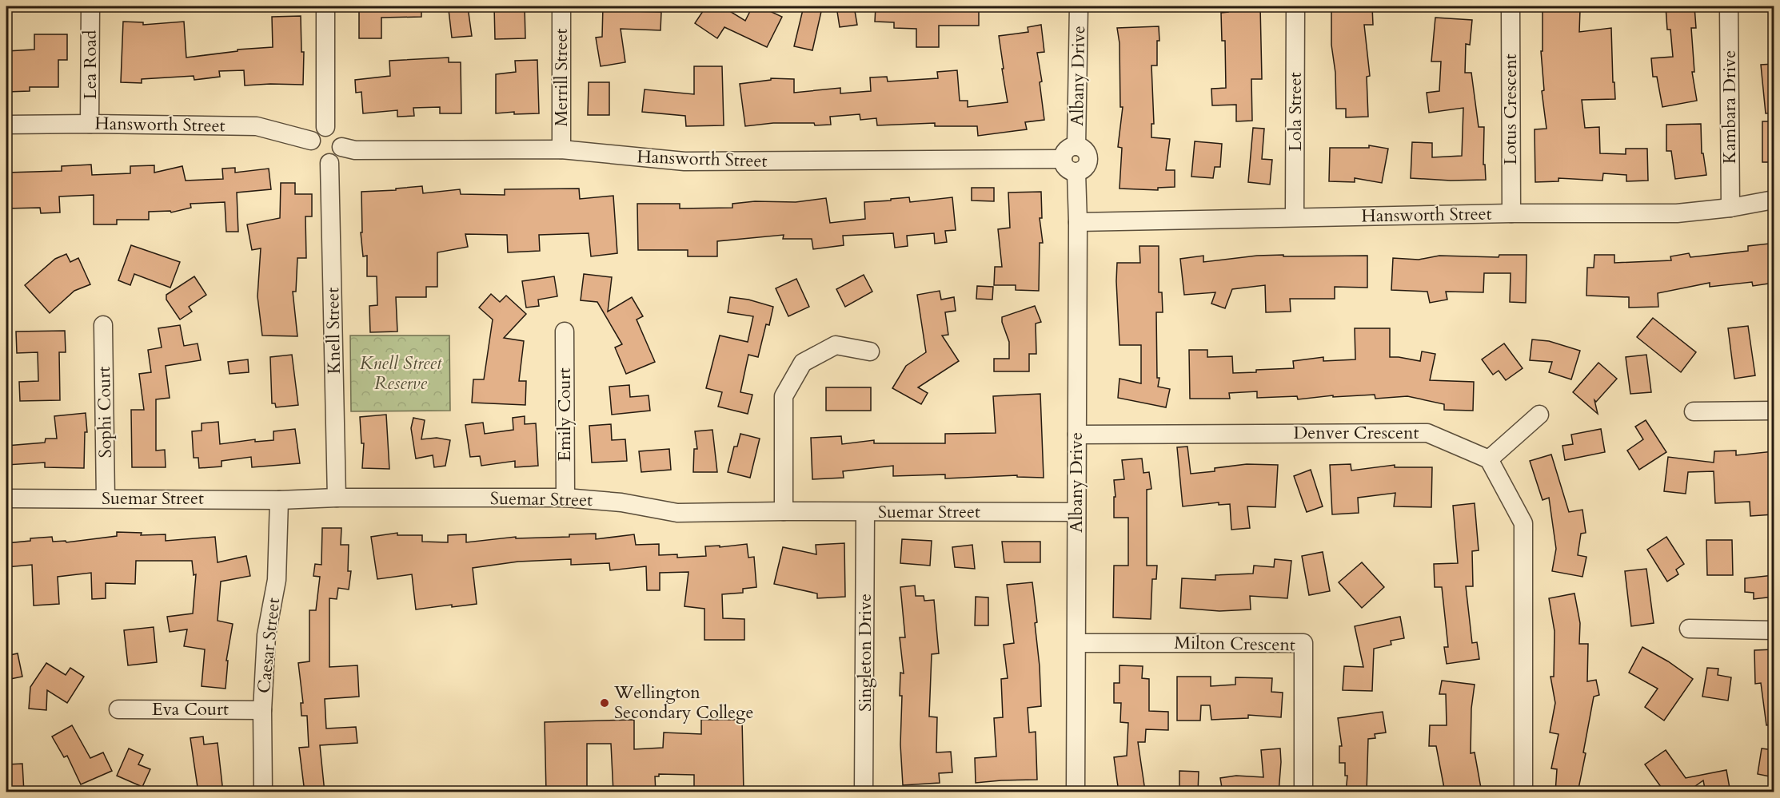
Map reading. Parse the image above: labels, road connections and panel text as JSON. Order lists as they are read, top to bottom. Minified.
{"streets":{"street":["Lea Road","Albany Drive","Merrill Street","Kambara Drive","Lotus Crescent","Lola Street","Hansworth Street","Knell Street","Sophi Court","Emily Court","Denver Crescent","Suemar Street","Milton Crescent","Caesar Street","Singleton Drive","Eva Court"]},"crossings":[["Lea Road","Hansworth Street"],["Albany Drive","Hansworth Street"],["Albany Drive","Denver Crescent"],["Albany Drive","Suemar Street"],["Albany Drive","Milton Crescent"],["Merrill Street","Hansworth Street"],["Kambara Drive","Hansworth Street"],["Lotus Crescent","Hansworth Street"],["Lola Street","Hansworth Street"],["Hansworth Street","Knell Street"],["Knell Street","Suemar Street"],["Sophi Court","Suemar Street"],["Emily Court","Suemar Street"],["Suemar Street","Caesar Street"],["Suemar Street","Singleton Drive"],["Caesar Street","Eva Court"]],"parks":["Knell Street Reserve"],"places":["Wellington Secondary College"]}
